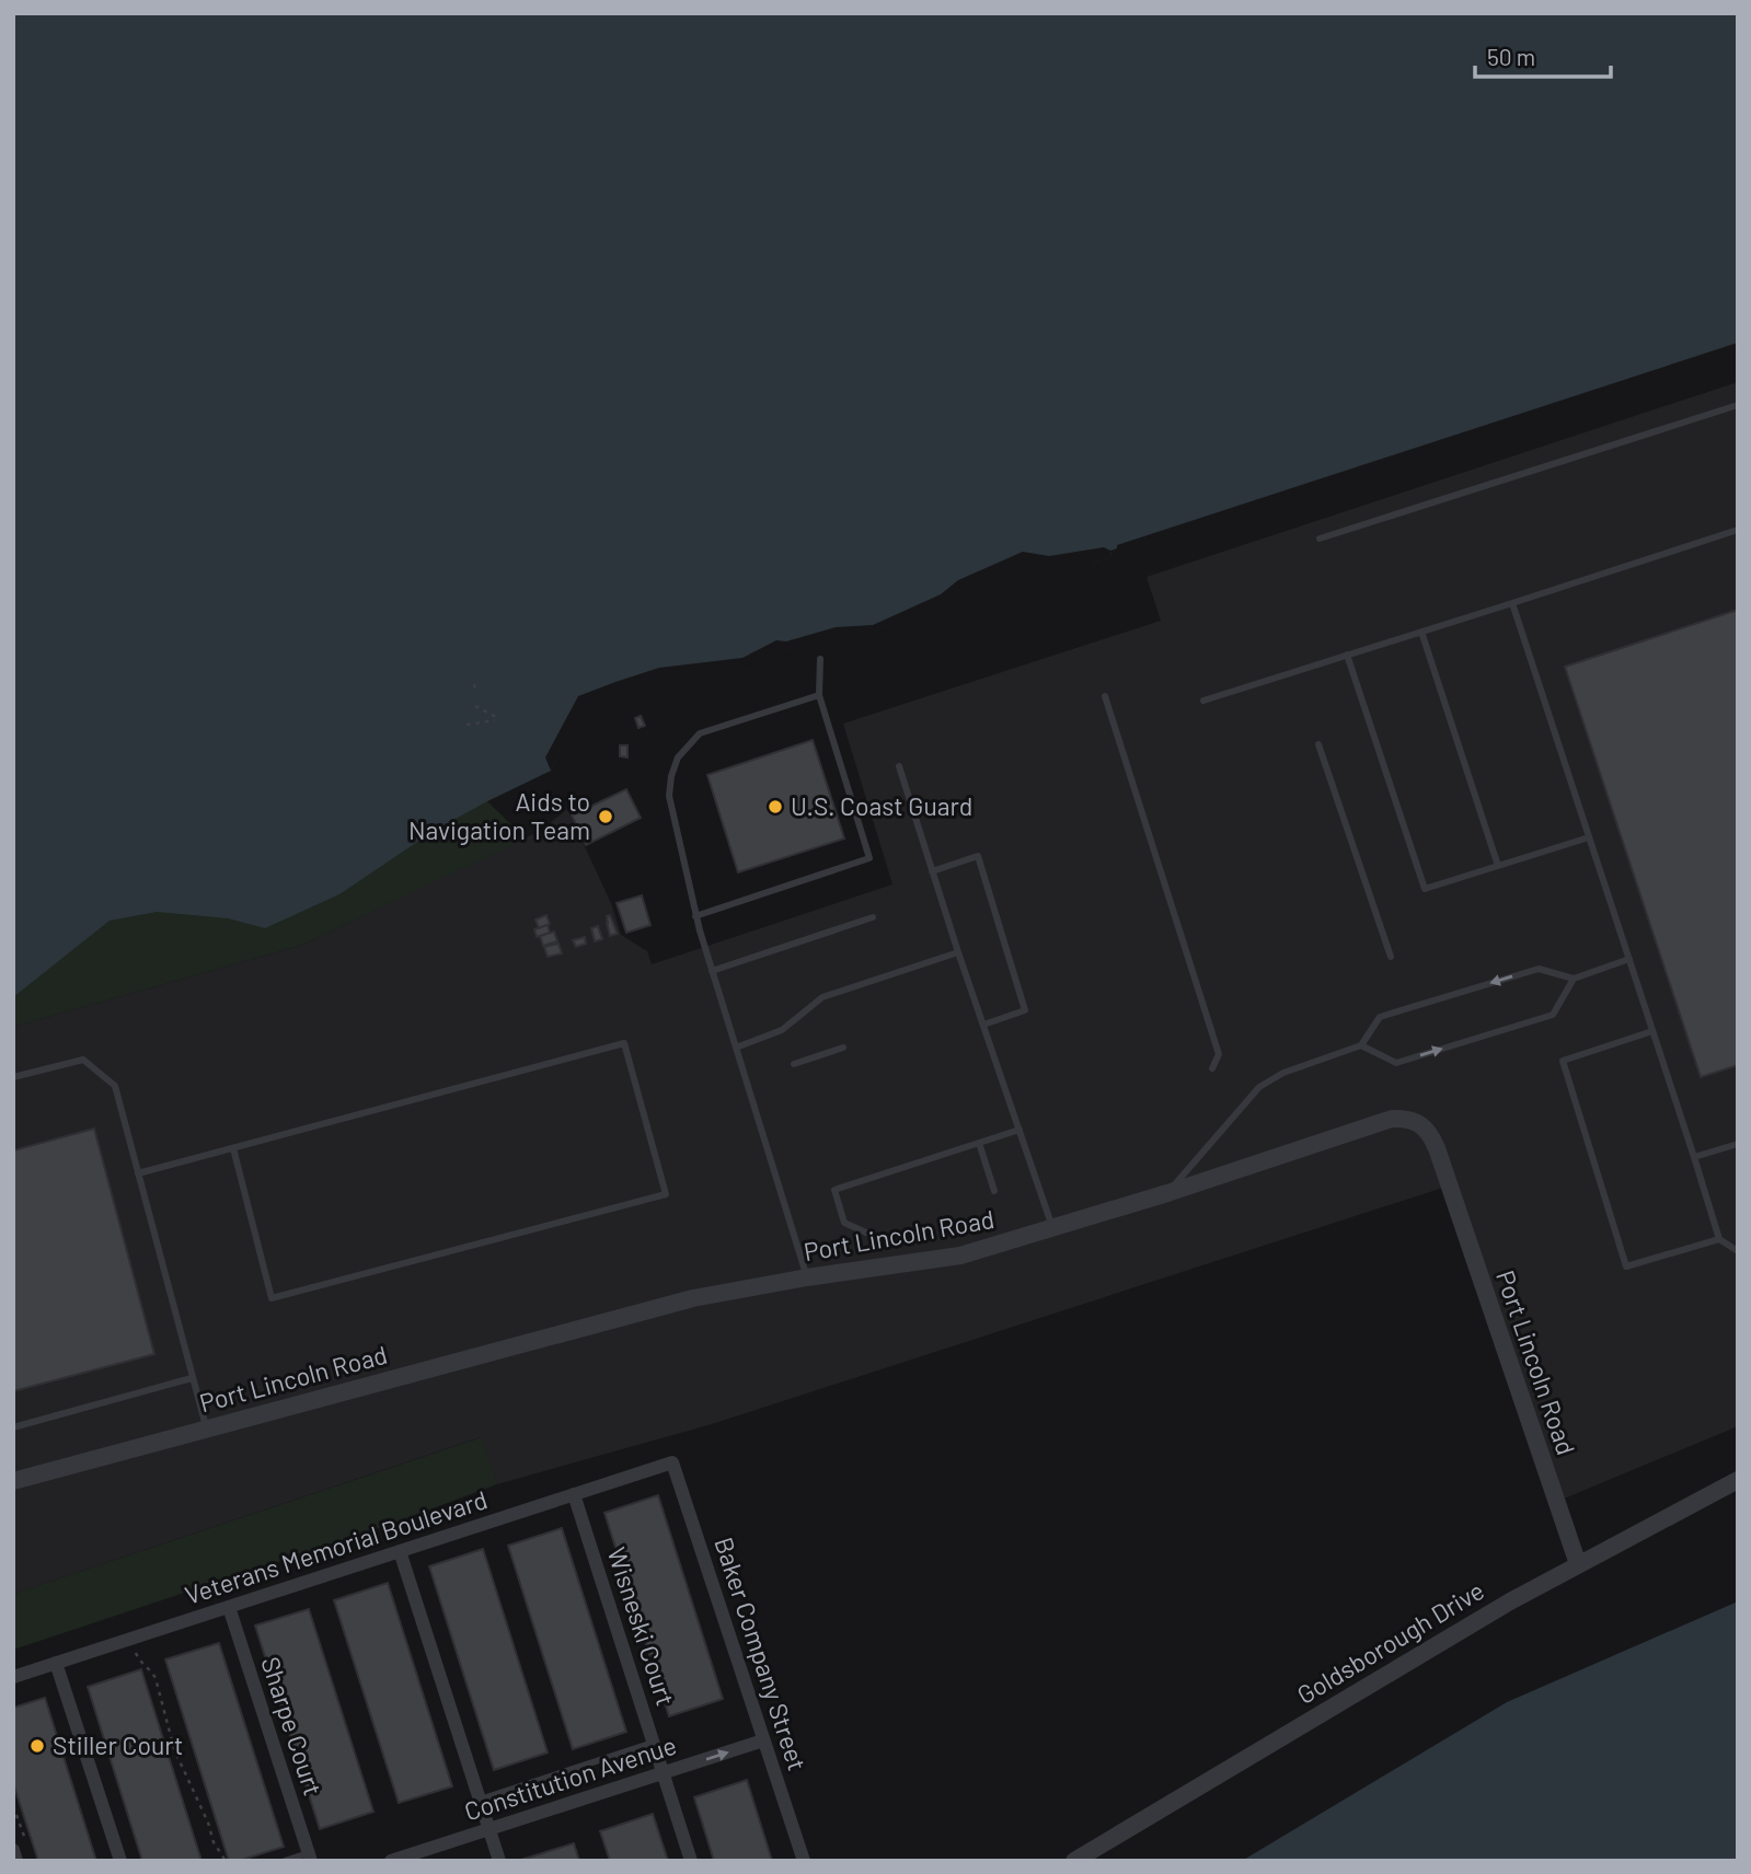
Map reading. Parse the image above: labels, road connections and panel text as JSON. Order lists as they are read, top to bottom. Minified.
{"streets":{"street":["Port Lincoln Road","Veterans Memorial Boulevard","Wisneski Court","Goldsborough Drive","Baker Company Street","Sharpe Court","Constitution Avenue"]},"crossings":[["Port Lincoln Road","Goldsborough Drive"],["Veterans Memorial Boulevard","Wisneski Court"],["Veterans Memorial Boulevard","Baker Company Street"],["Veterans Memorial Boulevard","Sharpe Court"],["Wisneski Court","Constitution Avenue"],["Baker Company Street","Constitution Avenue"]],"places":["U.S. Coast Guard","Aids to Navigation Team","Stiller Court"],"scale_bar":"50 m"}
